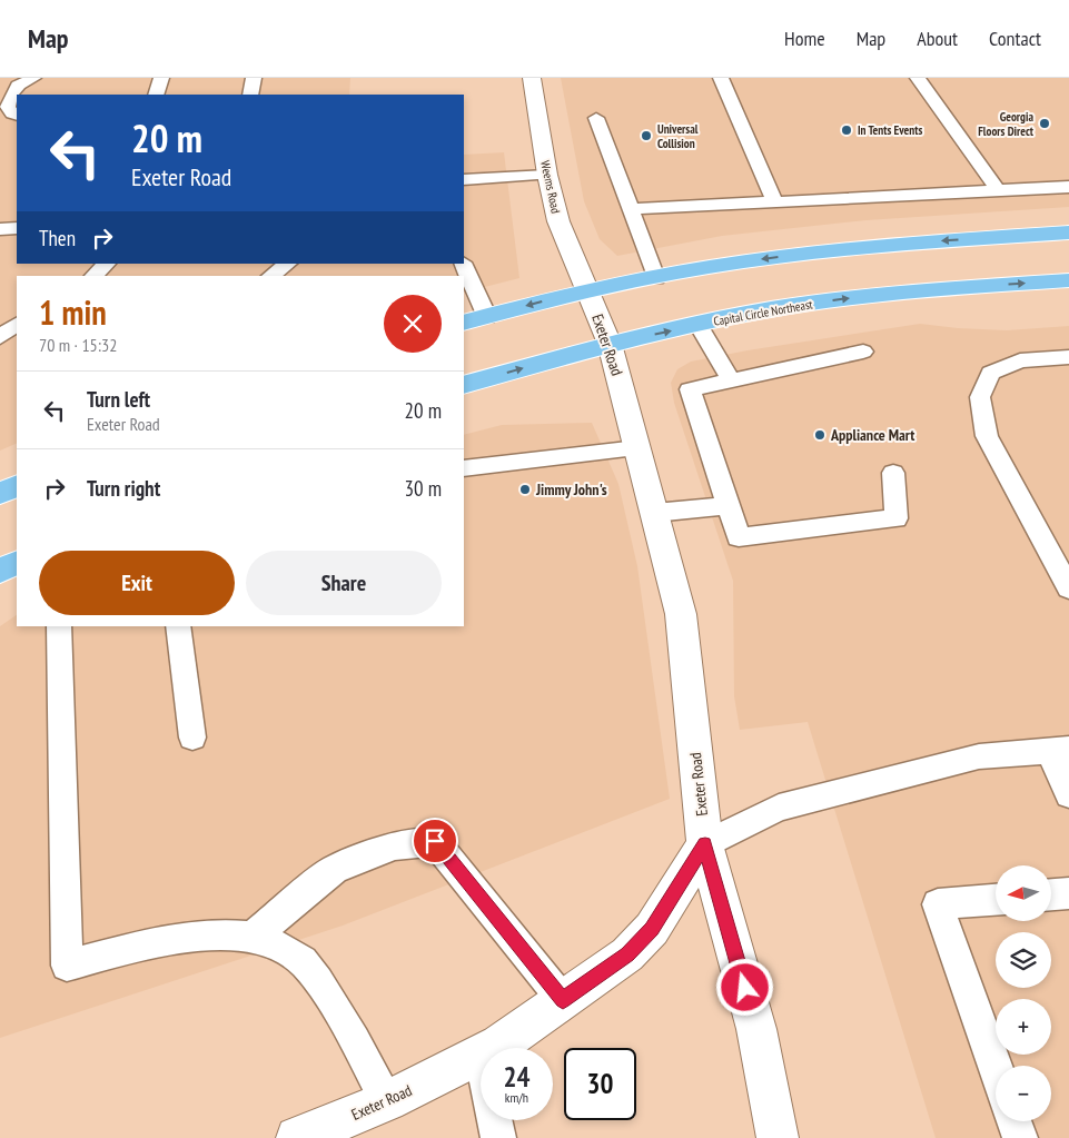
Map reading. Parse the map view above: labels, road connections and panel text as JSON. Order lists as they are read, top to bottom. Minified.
{"streets":{"main road":["Capital Circle Northeast"],"street":["Weems Road","Exeter Road"]},"crossings":[["Weems Road","Exeter Road"],["Capital Circle Northeast","Exeter Road"]],"places":["Georgia Floors Direct","In Tents Events","Universal Collision","Appliance Mart","Jimmy John's"],"north":"left","page":{"header":"Map","nav":["Home","Map","About","Contact"],"turn":["20 m","Exeter Road"],"then":"Then","heading":["1 min","70 m · 15:32"],"list":[{"name":"Turn left","note":"Exeter Road","value":"20 m"},{"name":"Turn right","value":"30 m"}],"buttons":["Exit","Share"],"map_buttons":["+","−"],"speed":"24 km/h","limit":"30"}}
